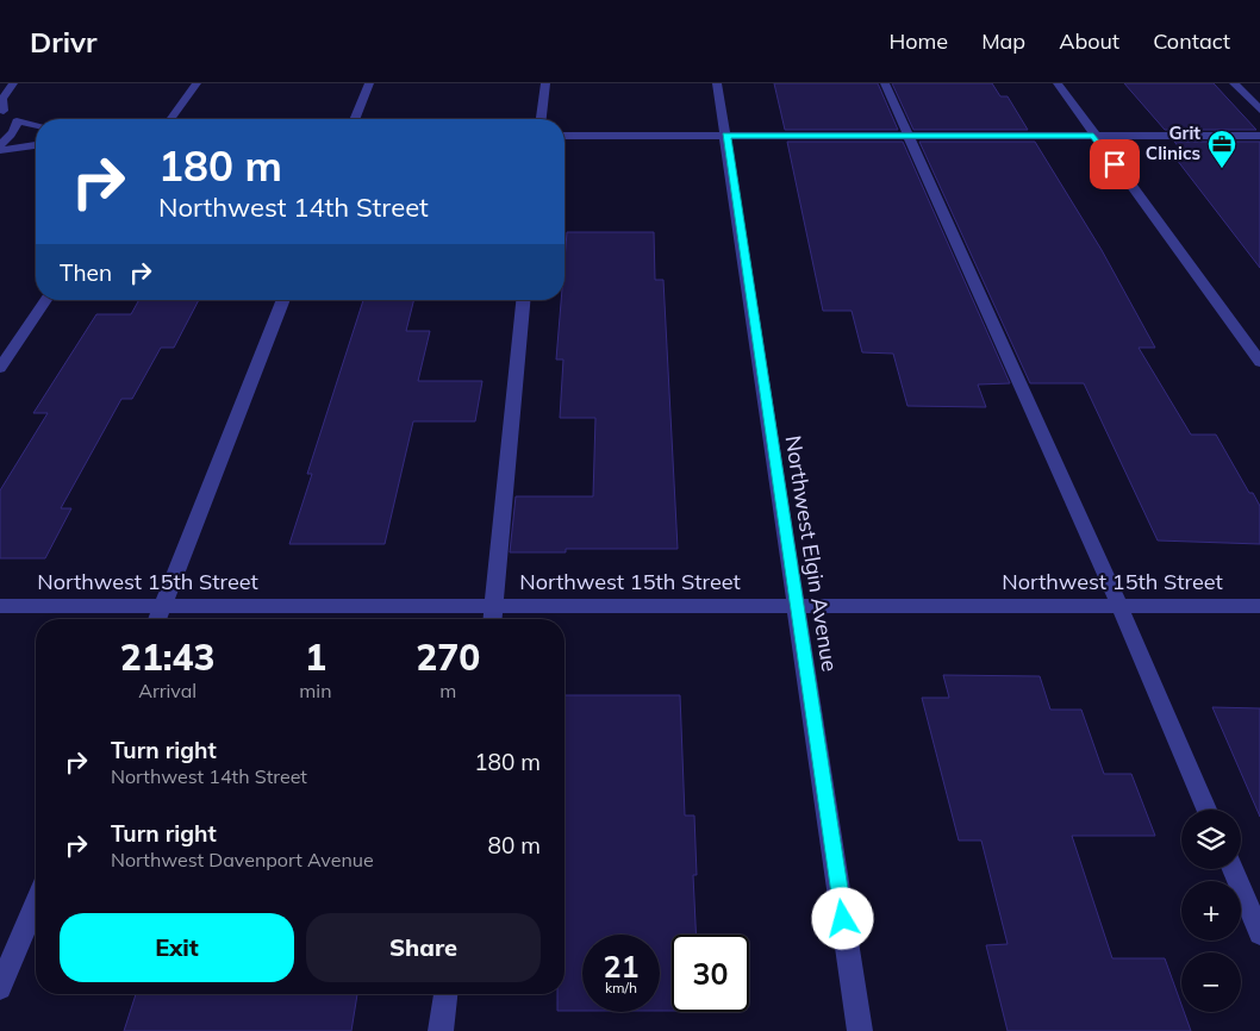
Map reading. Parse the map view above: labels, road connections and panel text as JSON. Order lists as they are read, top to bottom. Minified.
{"streets":{"street":["Northwest Elgin Avenue","Northwest 15th Street"]},"crossings":[["Northwest Elgin Avenue","Northwest 15th Street"]],"places":{"office":["Grit Clinics"]},"page":{"header":"Drivr","nav":["Home","Map","About","Contact"],"turn":["180 m","Northwest 14th Street"],"then":"Then","eta":["21:43","Arrival","1","min","270","m"],"list":[{"name":"Turn right","note":"Northwest 14th Street","value":"180 m"},{"name":"Turn right","note":"Northwest Davenport Avenue","value":"80 m"}],"map_buttons":["+","−"],"buttons":["Exit","Share"],"speed":"21 km/h","limit":"30"}}
